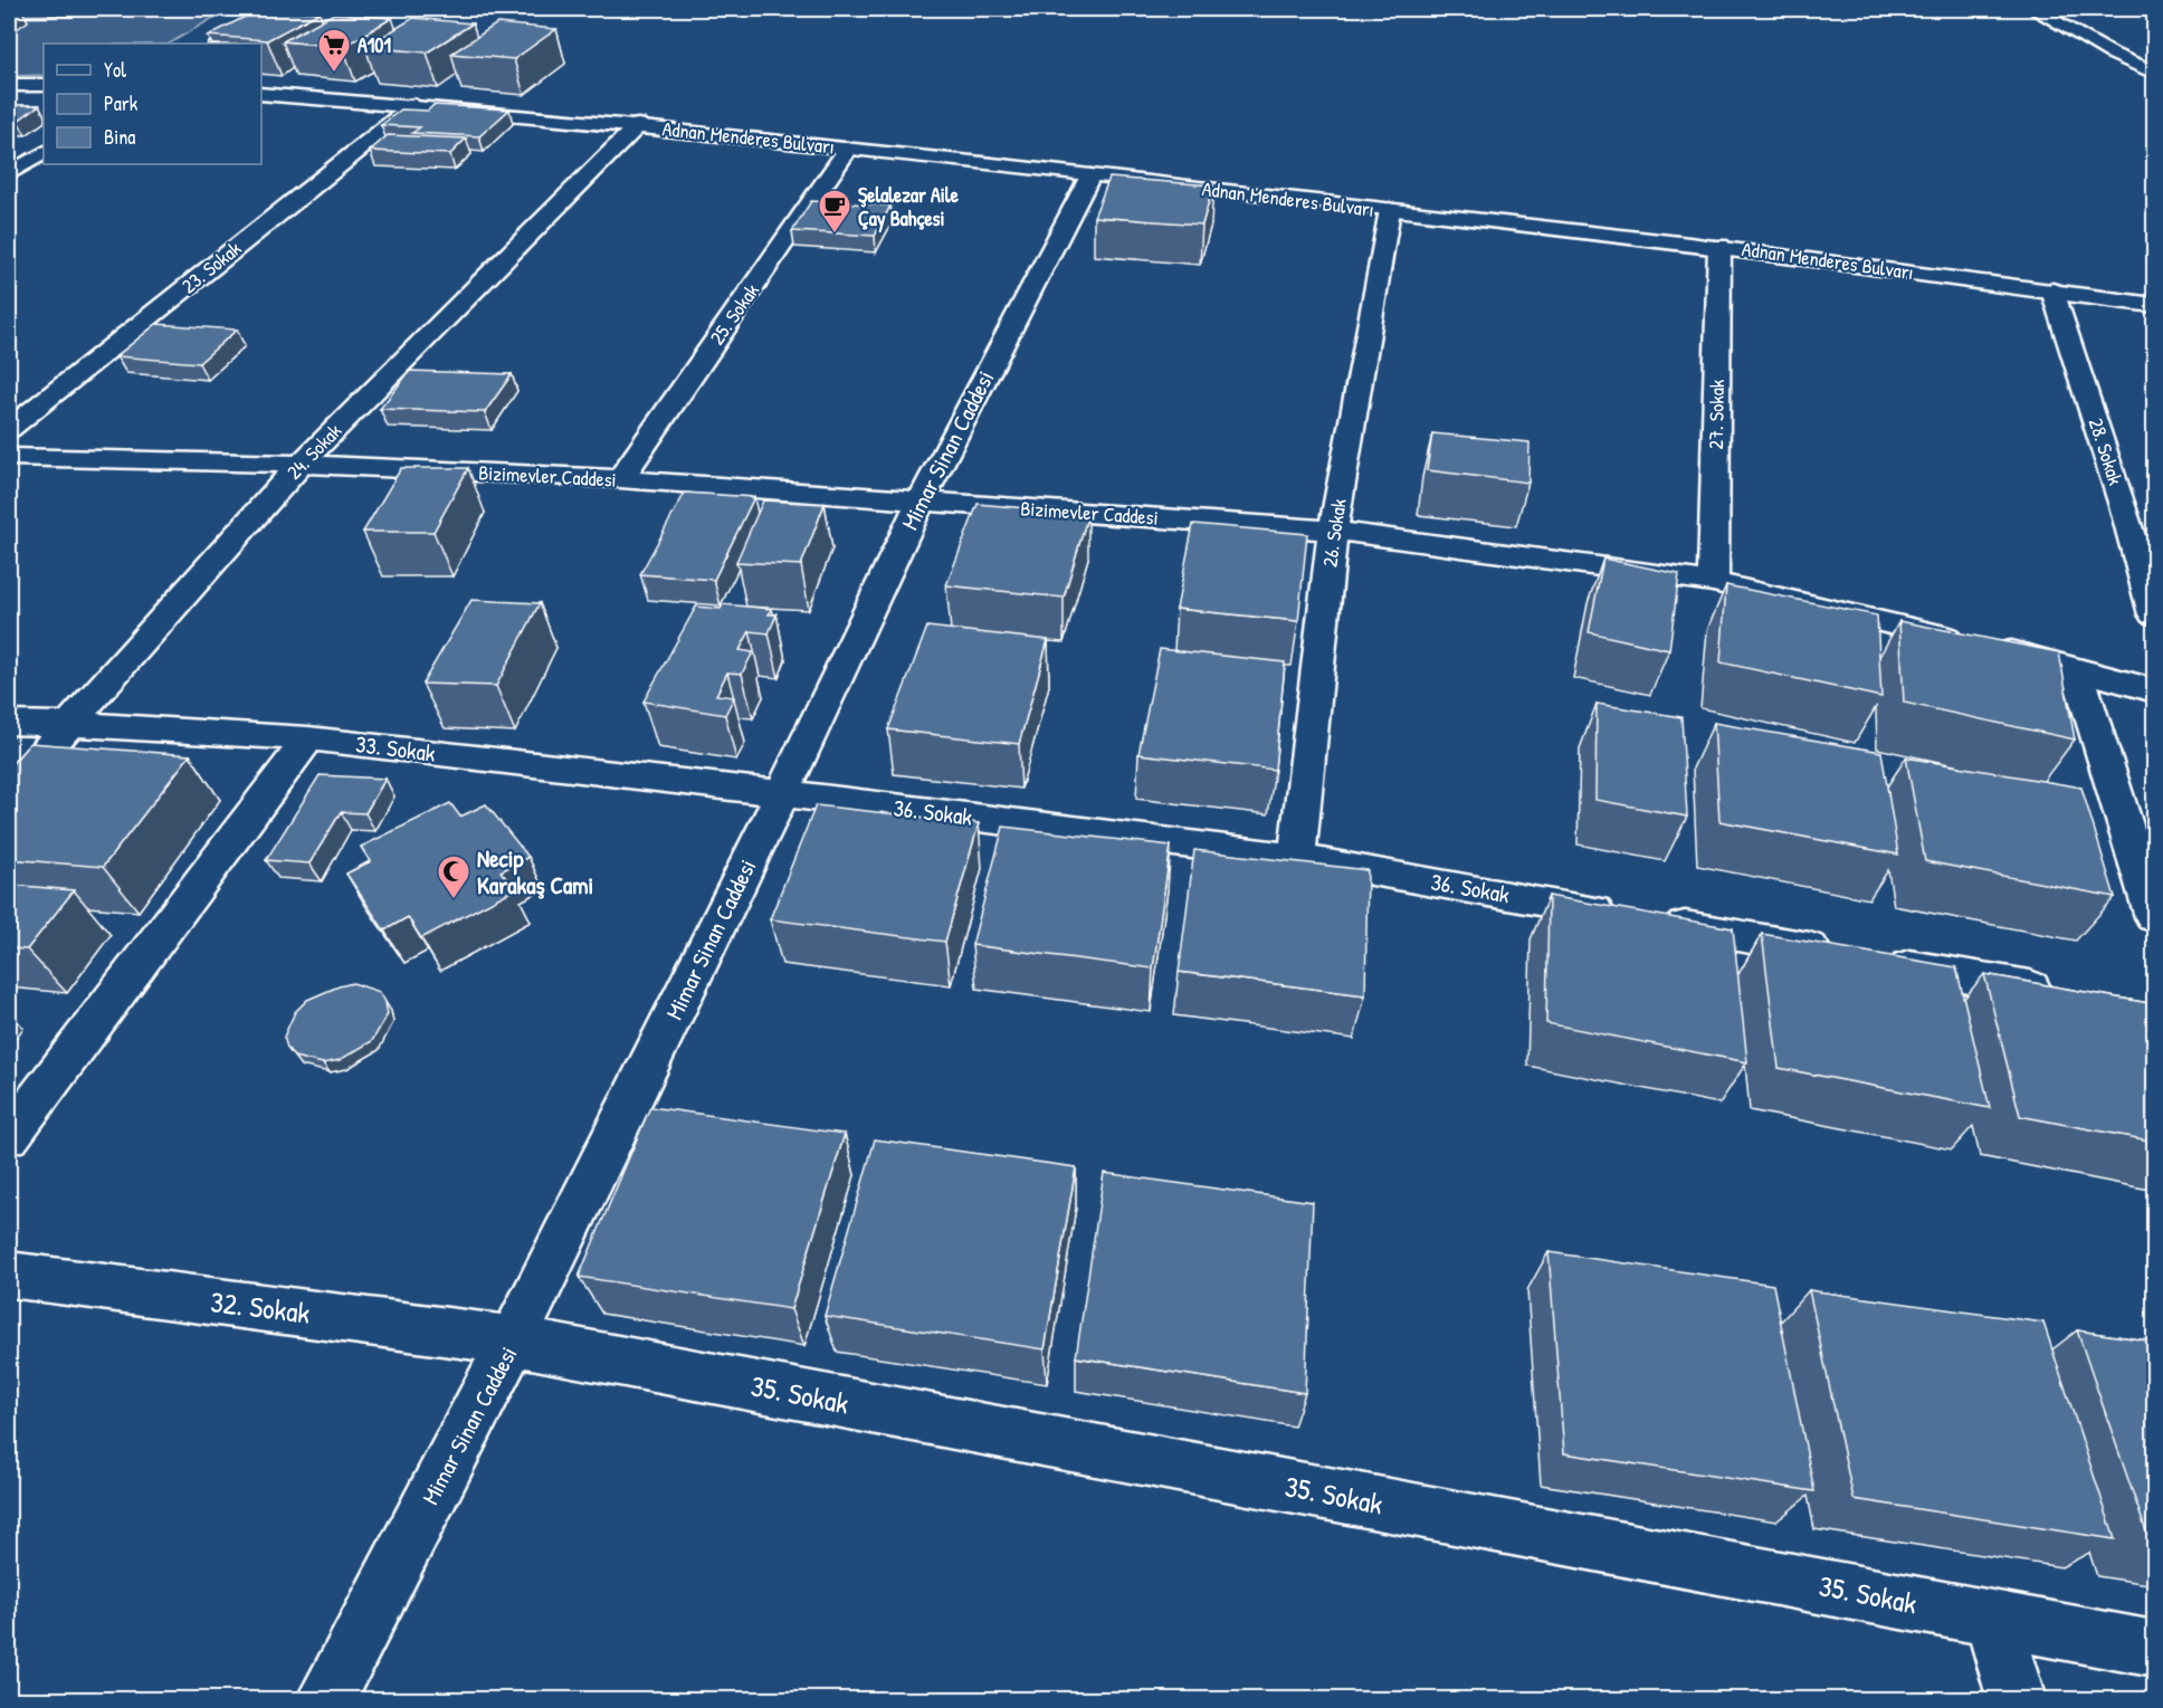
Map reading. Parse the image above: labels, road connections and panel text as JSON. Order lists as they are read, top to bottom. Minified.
{"streets":{"street":["Adnan Menderes Bulvarı","23. Sokak","25. Sokak","27. Sokak","Mimar Sinan Caddesi","24. Sokak","28. Sokak","Bizimevler Caddesi","26. Sokak","33. Sokak","36. Sokak","32. Sokak","35. Sokak"]},"crossings":[["Adnan Menderes Bulvarı","23. Sokak"],["Adnan Menderes Bulvarı","25. Sokak"],["Adnan Menderes Bulvarı","27. Sokak"],["Adnan Menderes Bulvarı","Mimar Sinan Caddesi"],["Adnan Menderes Bulvarı","24. Sokak"],["Adnan Menderes Bulvarı","28. Sokak"],["Adnan Menderes Bulvarı","26. Sokak"],["25. Sokak","Bizimevler Caddesi"],["27. Sokak","Bizimevler Caddesi"],["Mimar Sinan Caddesi","Bizimevler Caddesi"],["Mimar Sinan Caddesi","33. Sokak"],["Mimar Sinan Caddesi","36. Sokak"],["Mimar Sinan Caddesi","32. Sokak"],["Mimar Sinan Caddesi","35. Sokak"],["24. Sokak","Bizimevler Caddesi"],["24. Sokak","33. Sokak"],["Bizimevler Caddesi","26. Sokak"],["26. Sokak","36. Sokak"],["33. Sokak","36. Sokak"],["32. Sokak","35. Sokak"]],"places":{"supermarket":["A101"],"cafe":["Şelalezar Aile Çay Bahçesi"],"mosque":["Necip Karakaş Cami"]},"legend":["Yol","Park","Bina"]}
